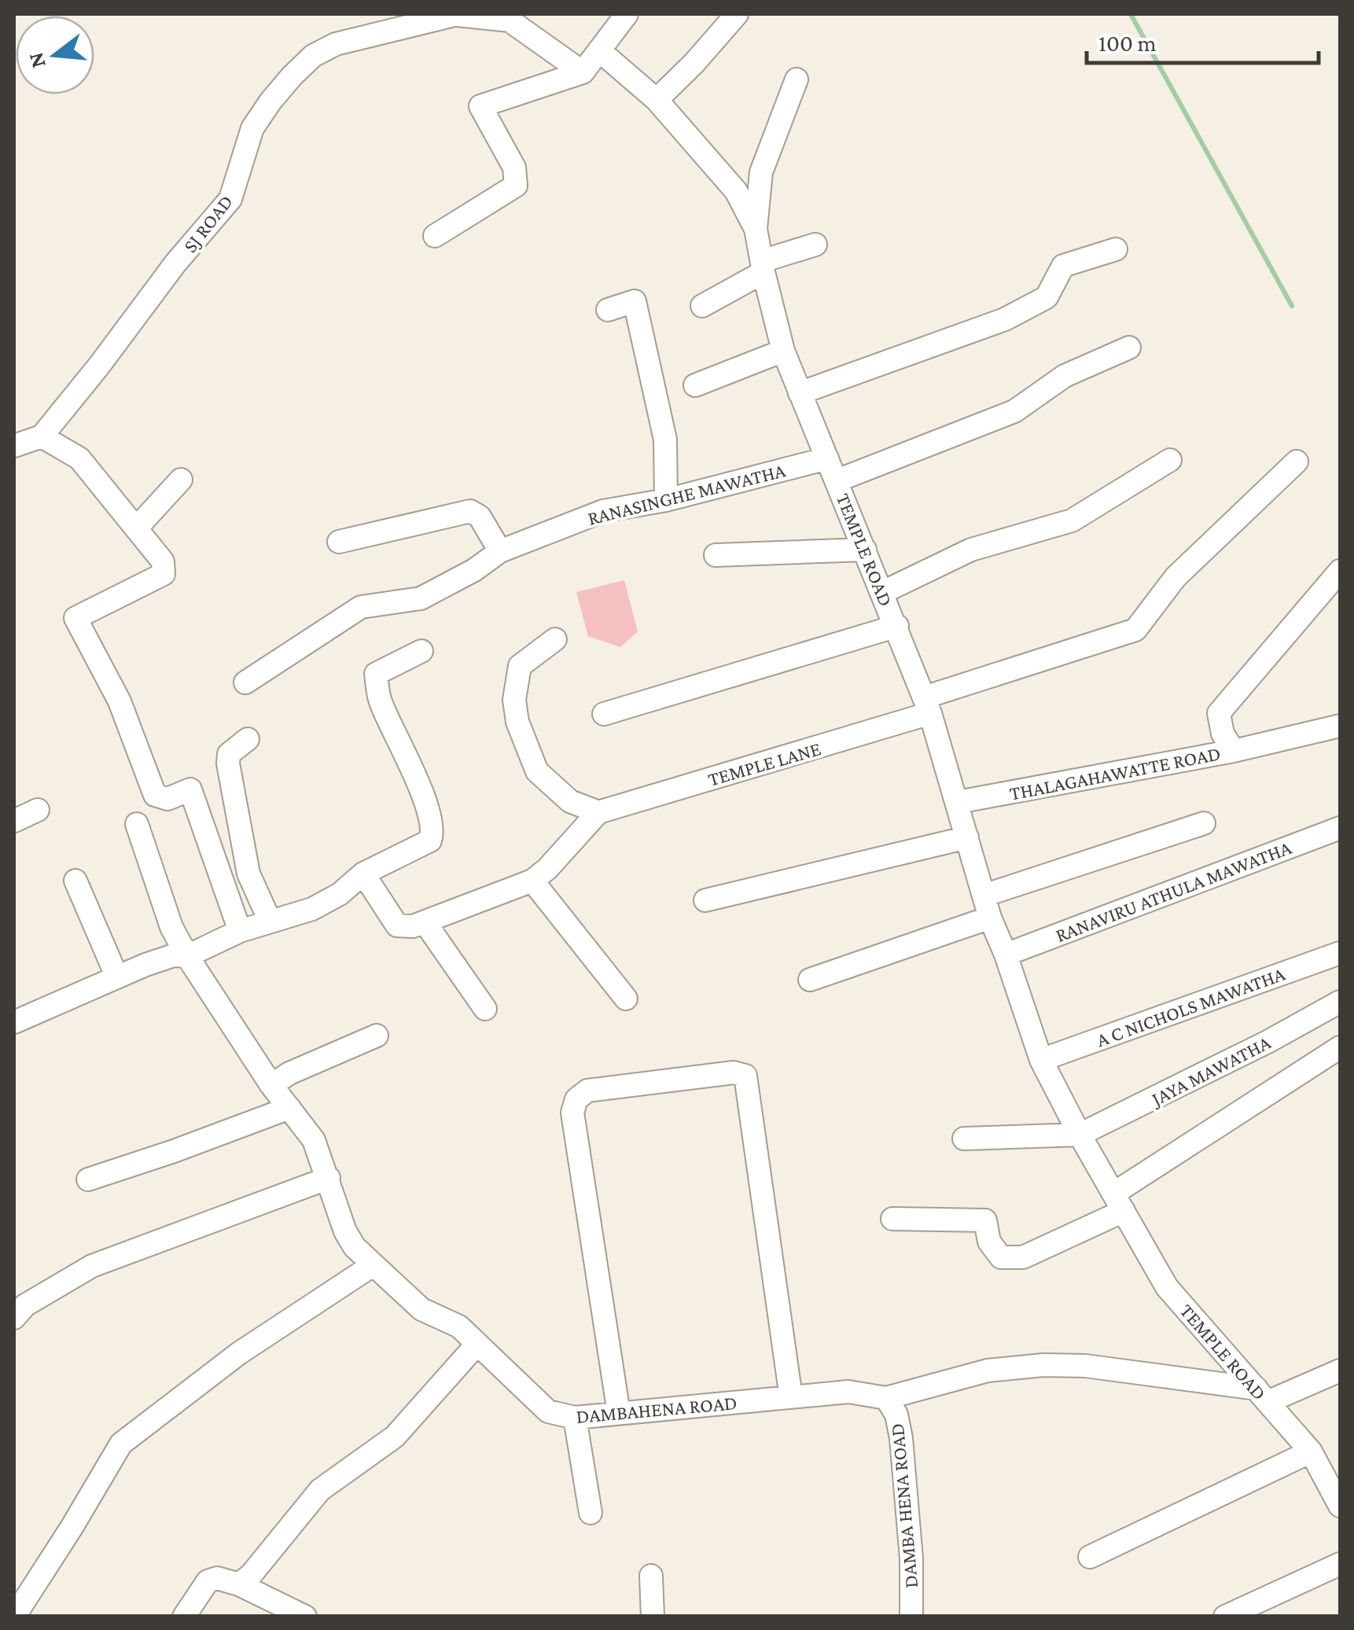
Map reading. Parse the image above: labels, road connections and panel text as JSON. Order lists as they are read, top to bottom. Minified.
{"streets":{"street":["SJ ROAD","RANASINGHE MAWATHA","TEMPLE ROAD","TEMPLE LANE","THALAGAHAWATTE ROAD","RANAVIRU ATHULA MAWATHA","A C NICHOLS MAWATHA","JAYA MAWATHA","DAMBAHENA ROAD","DAMBA HENA ROAD"]},"crossings":[["RANASINGHE MAWATHA","TEMPLE ROAD"],["TEMPLE ROAD","TEMPLE LANE"],["TEMPLE ROAD","THALAGAHAWATTE ROAD"],["TEMPLE ROAD","RANAVIRU ATHULA MAWATHA"],["TEMPLE ROAD","A C NICHOLS MAWATHA"],["TEMPLE ROAD","JAYA MAWATHA"],["TEMPLE ROAD","DAMBAHENA ROAD"],["DAMBAHENA ROAD","DAMBA HENA ROAD"]],"scale_bar":"100 m","north":"left"}
